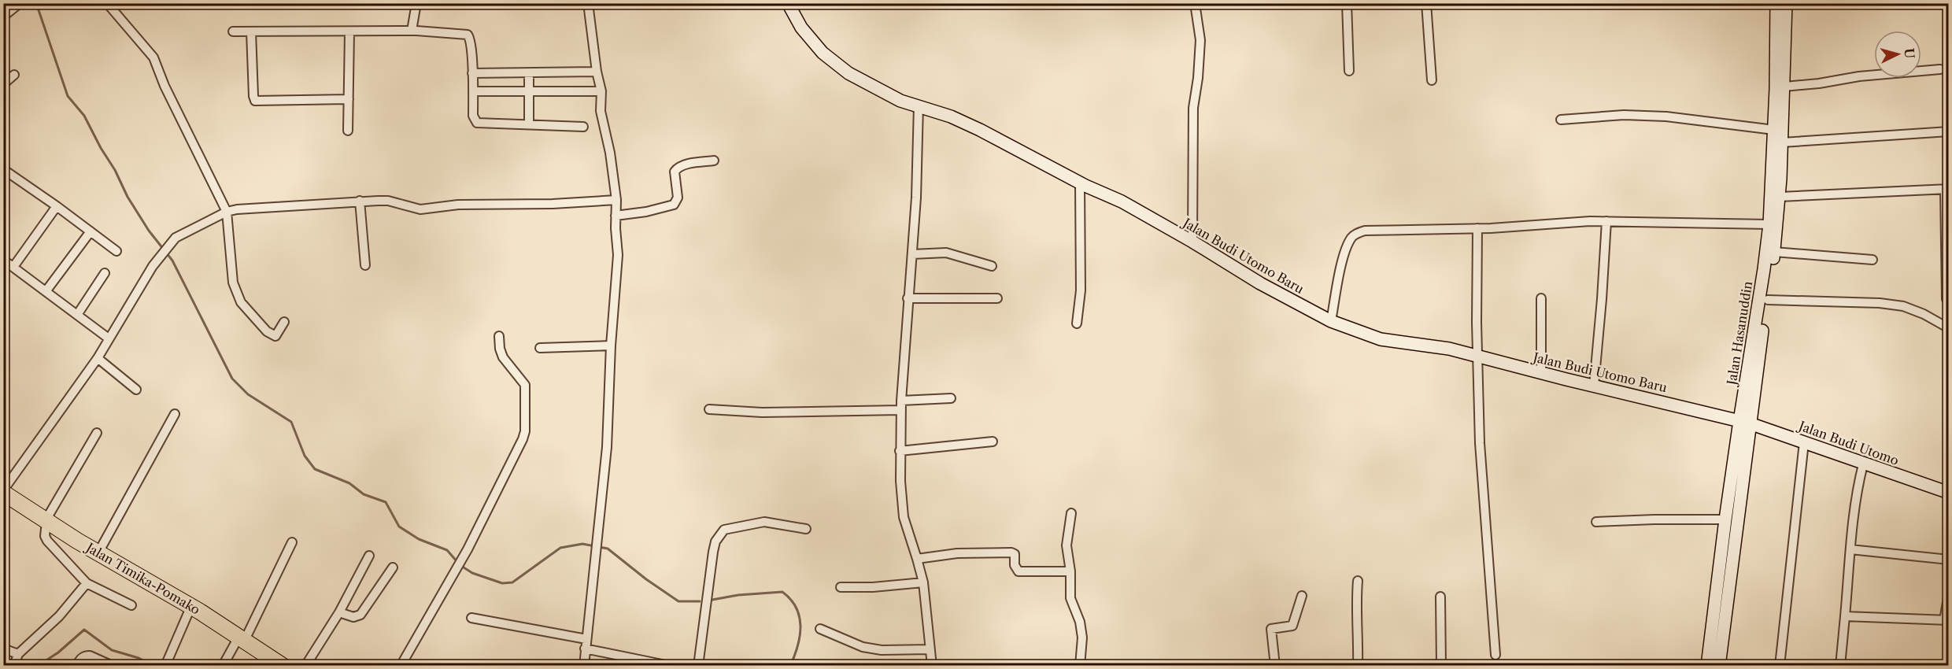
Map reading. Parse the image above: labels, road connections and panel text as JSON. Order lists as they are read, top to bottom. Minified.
{"streets":{"highway":["Jalan Timika-Pomako"],"street":["Jalan Budi Utomo Baru","Jalan Hasanuddin","Jalan Budi Utomo"]},"crossings":[["Jalan Budi Utomo Baru","Jalan Hasanuddin"],["Jalan Budi Utomo Baru","Jalan Budi Utomo"],["Jalan Hasanuddin","Jalan Budi Utomo"]],"north":"right"}
